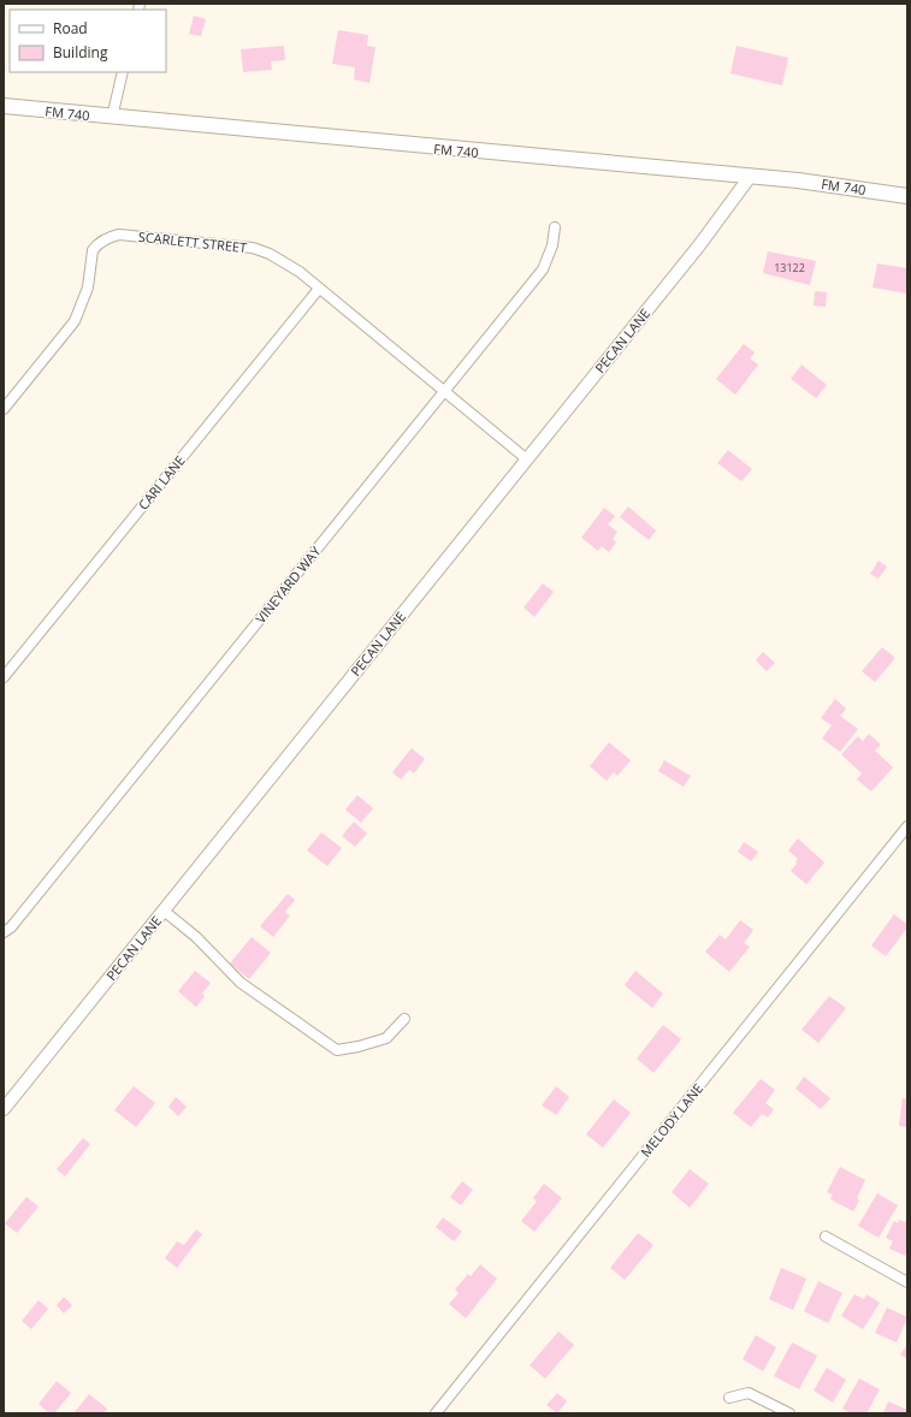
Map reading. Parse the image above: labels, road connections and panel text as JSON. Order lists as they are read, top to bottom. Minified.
{"streets":{"main road":["FM 740"],"street":["SCARLETT STREET","PECAN LANE","CARI LANE","VINEYARD WAY","MELODY LANE"]},"crossings":[["FM 740","PECAN LANE"],["SCARLETT STREET","PECAN LANE"],["SCARLETT STREET","CARI LANE"],["SCARLETT STREET","VINEYARD WAY"]],"house_numbers":["13122"],"legend":["Road","Building"]}
